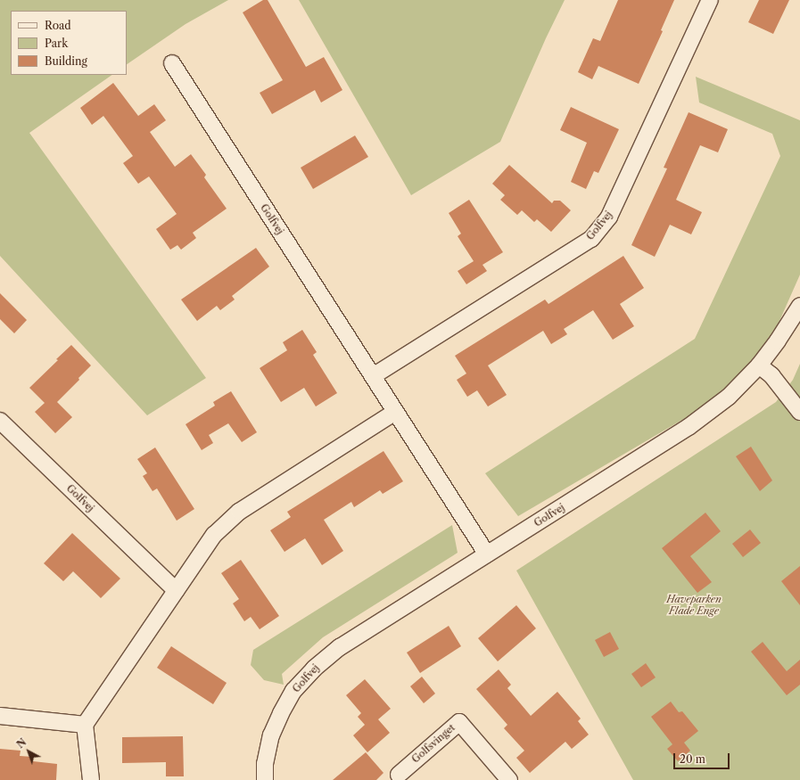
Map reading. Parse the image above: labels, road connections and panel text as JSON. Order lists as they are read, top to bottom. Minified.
{"streets":{"street":["Golfvej","Golfsvinget"]},"parks":["Haveparken Flade Enge"],"legend":["Road","Park","Building"],"scale_bar":"20 m","north":"top left"}
